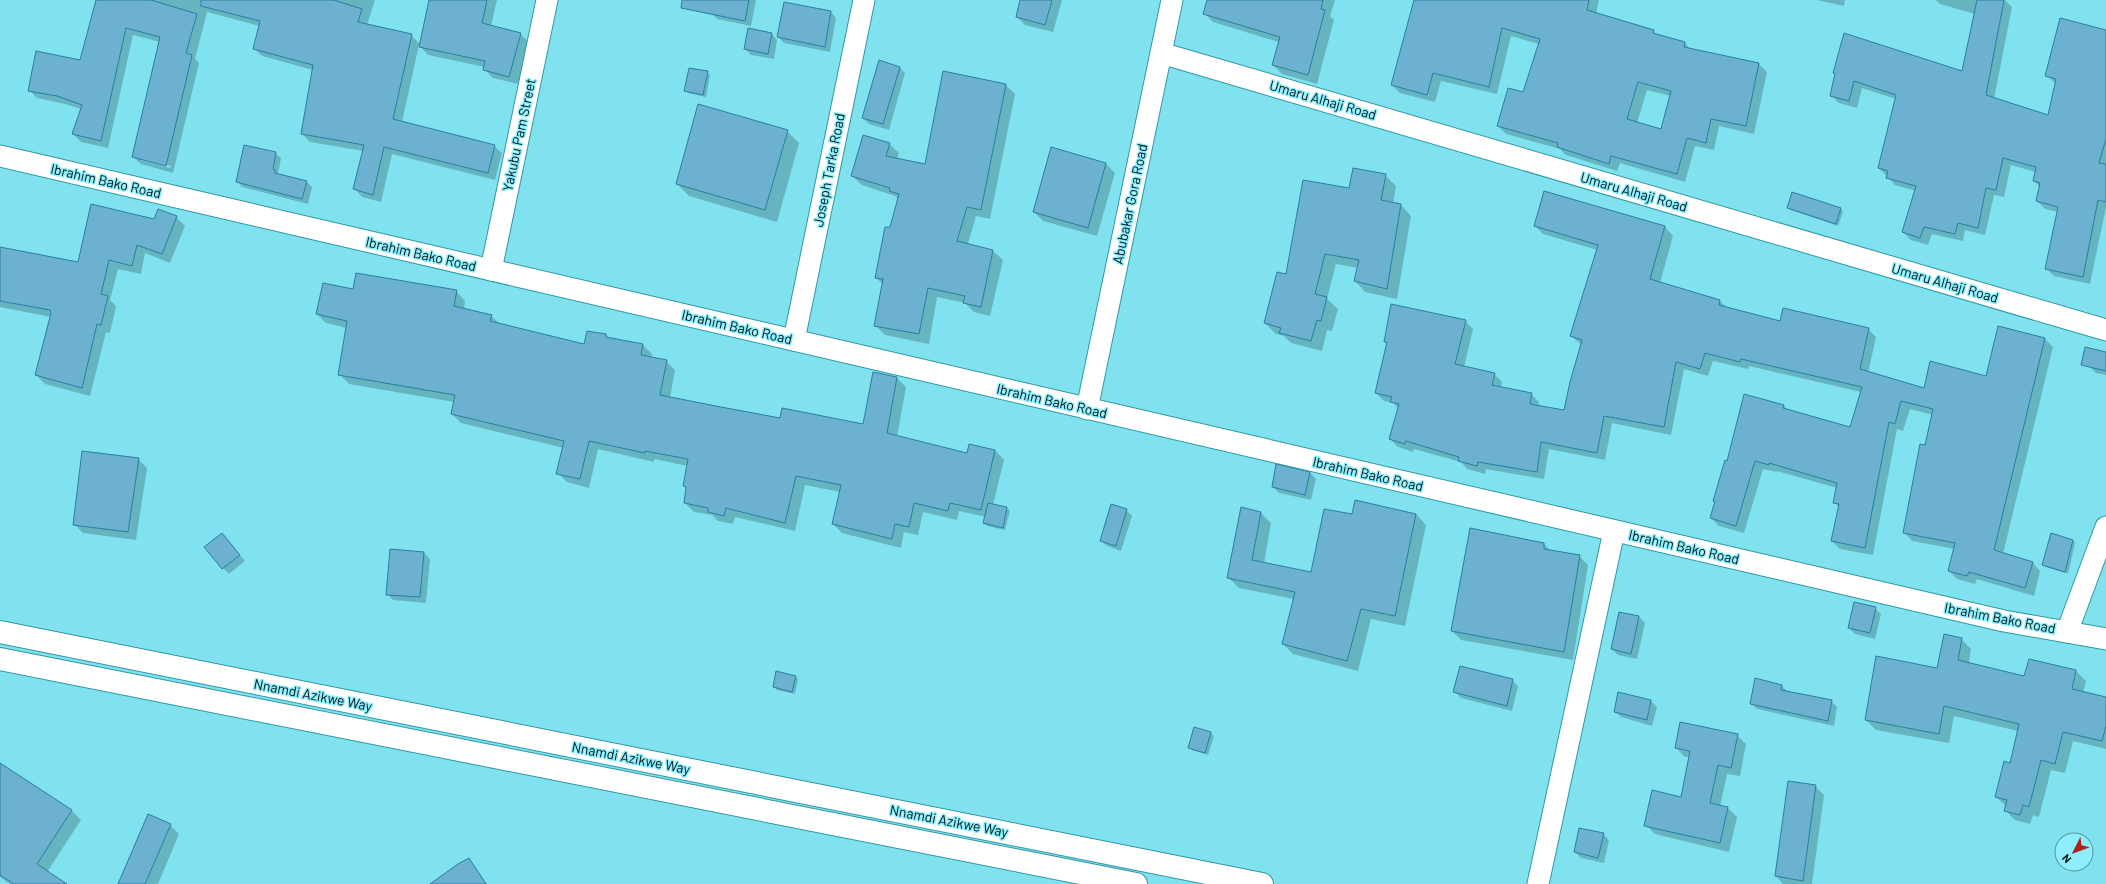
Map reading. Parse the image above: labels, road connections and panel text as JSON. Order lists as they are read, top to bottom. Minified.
{"streets":{"highway":["Nnamdi Azikwe Way"],"street":["Umaru Alhaji Road","Yakubu Pam Street","Joseph Tarka Road","Ibrahim Bako Road","Abubakar Gora Road"]},"crossings":[["Umaru Alhaji Road","Abubakar Gora Road"],["Yakubu Pam Street","Ibrahim Bako Road"],["Joseph Tarka Road","Ibrahim Bako Road"],["Ibrahim Bako Road","Abubakar Gora Road"]],"north":"bottom left"}
